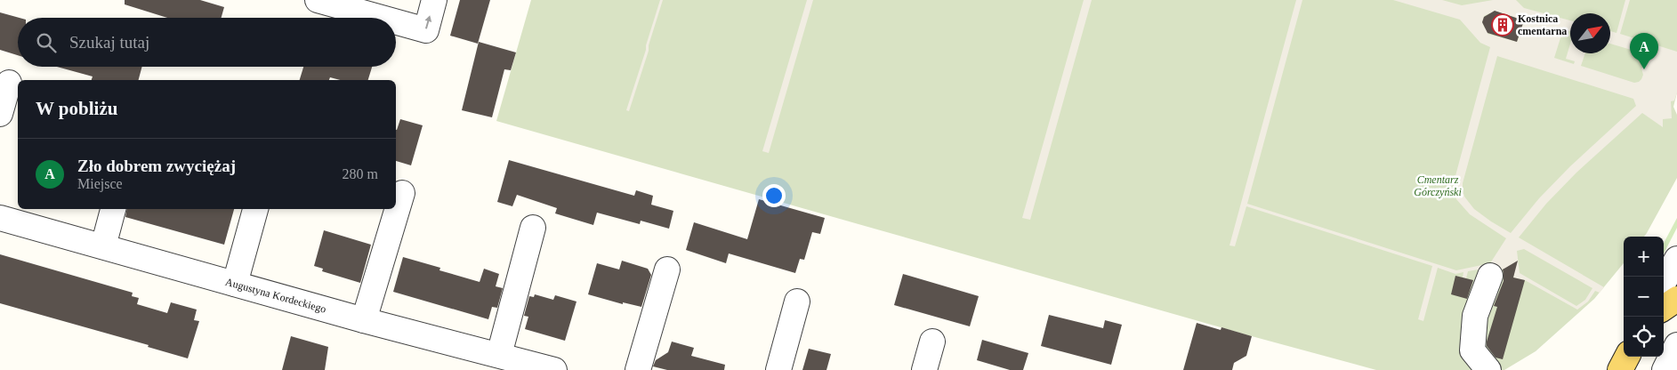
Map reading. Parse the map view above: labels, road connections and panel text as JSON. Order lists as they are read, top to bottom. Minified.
{"streets":{"street":["Augustyna Kordeckiego"]},"parks":["Cmentarz Górczyński"],"places":{"building":["Kostnica cmentarna"]},"north":"top right","page":{"search":"Szukaj tutaj","pins":"A","heading":"W pobliżu","list":[{"mark":"A","name":"Zło dobrem zwyciężaj","note":"Miejsce","value":"280 m"}],"map_buttons":["+","−"]}}
